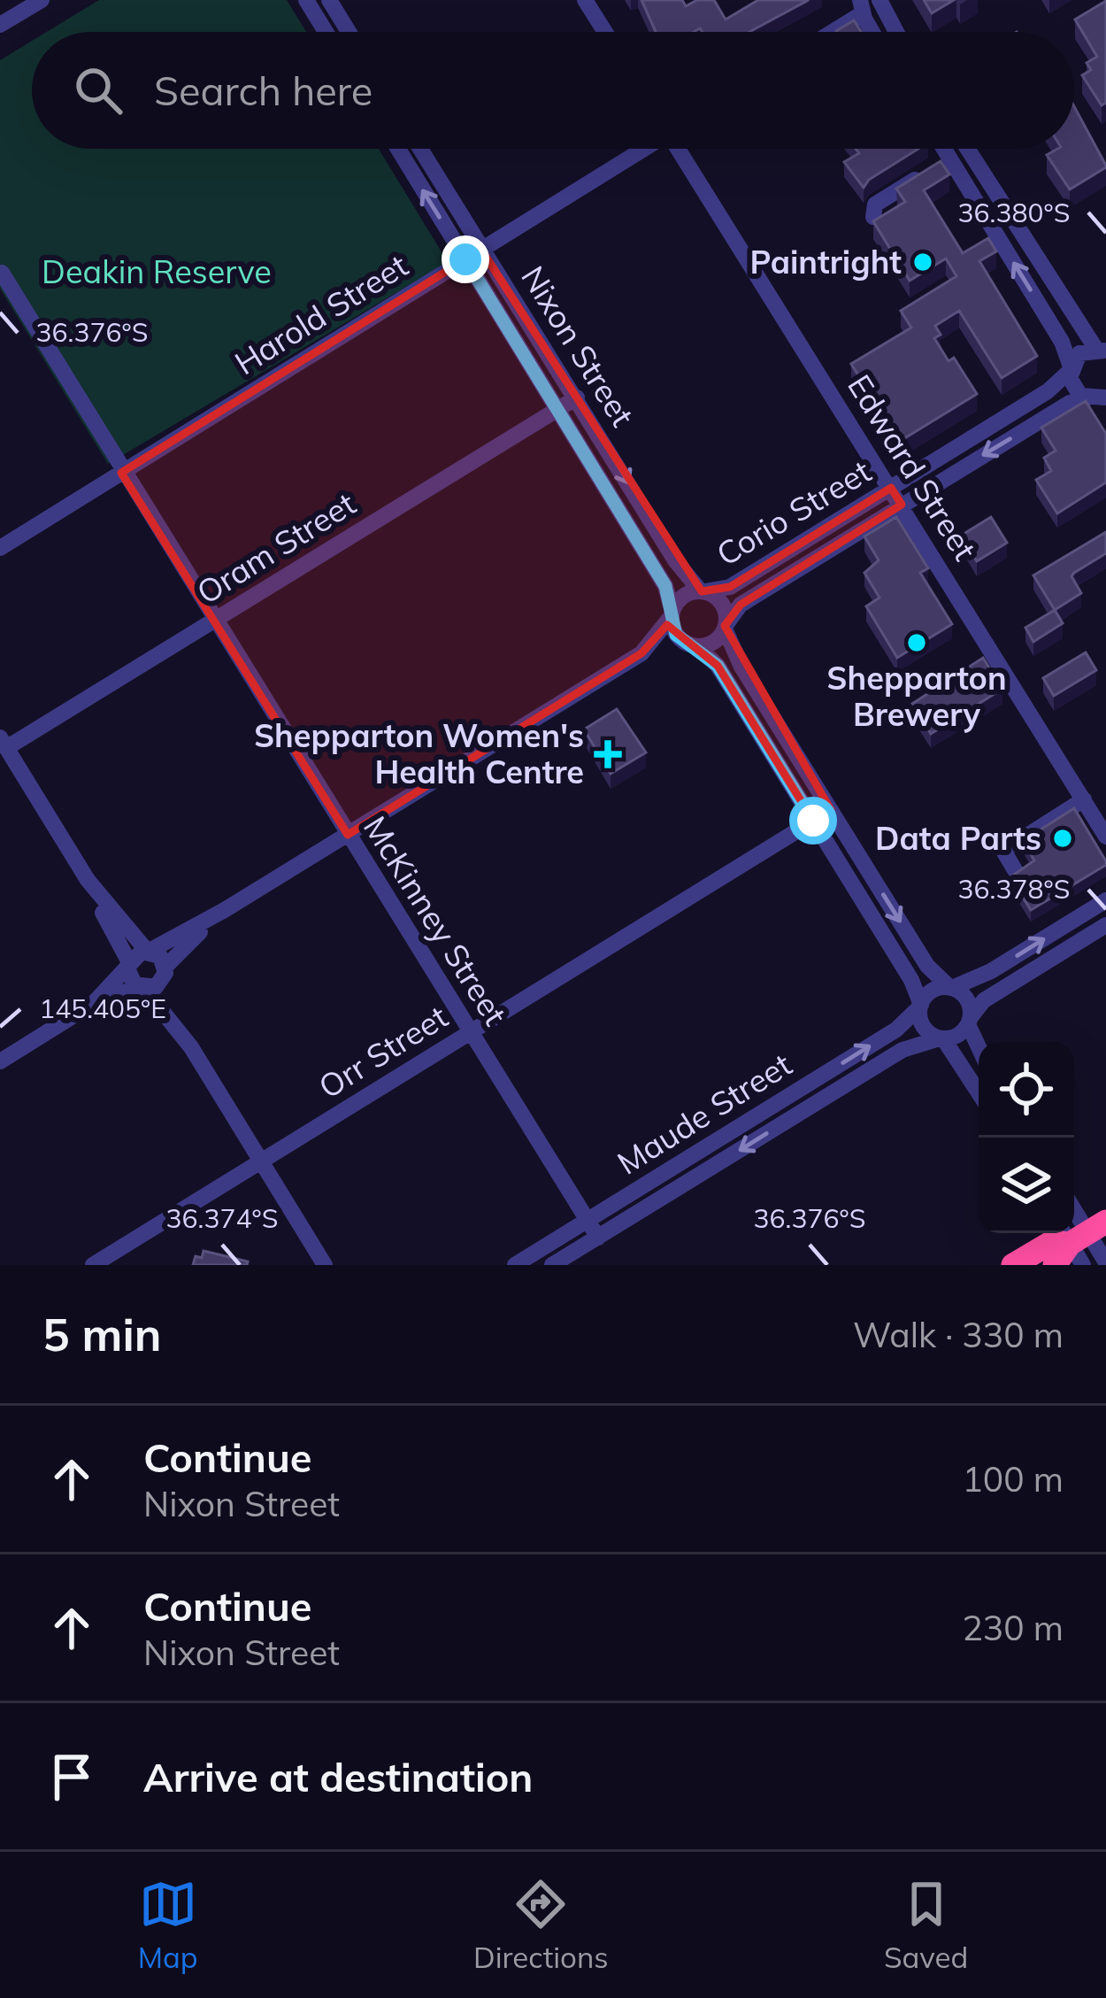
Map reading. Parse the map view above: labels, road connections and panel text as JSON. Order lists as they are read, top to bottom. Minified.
{"streets":{"street":["Harold Street","Nixon Street","Edward Street","Corio Street","Oram Street","McKinney Street","Orr Street","Maude Street"]},"crossings":[["Harold Street","Nixon Street"],["Harold Street","McKinney Street"],["Nixon Street","Corio Street"],["Nixon Street","Oram Street"],["Edward Street","Corio Street"],["Oram Street","McKinney Street"],["McKinney Street","Orr Street"],["McKinney Street","Maude Street"]],"parks":["Deakin Reserve"],"places":{"other":["Paintright","Shepparton Brewery","Data Parts"],"health":["Shepparton Women's Health Centre"]},"page":{"search":"Search here","heading":["5 min","Walk · 330 m"],"list":[["Continue","Nixon Street","100 m"],["Continue","Nixon Street","230 m"],"Arrive at destination"],"nav":["Map","Directions","Saved"]},"coordinates":["36.380°S","36.376°S","36.378°S","145.405°E","36.374°S"]}
